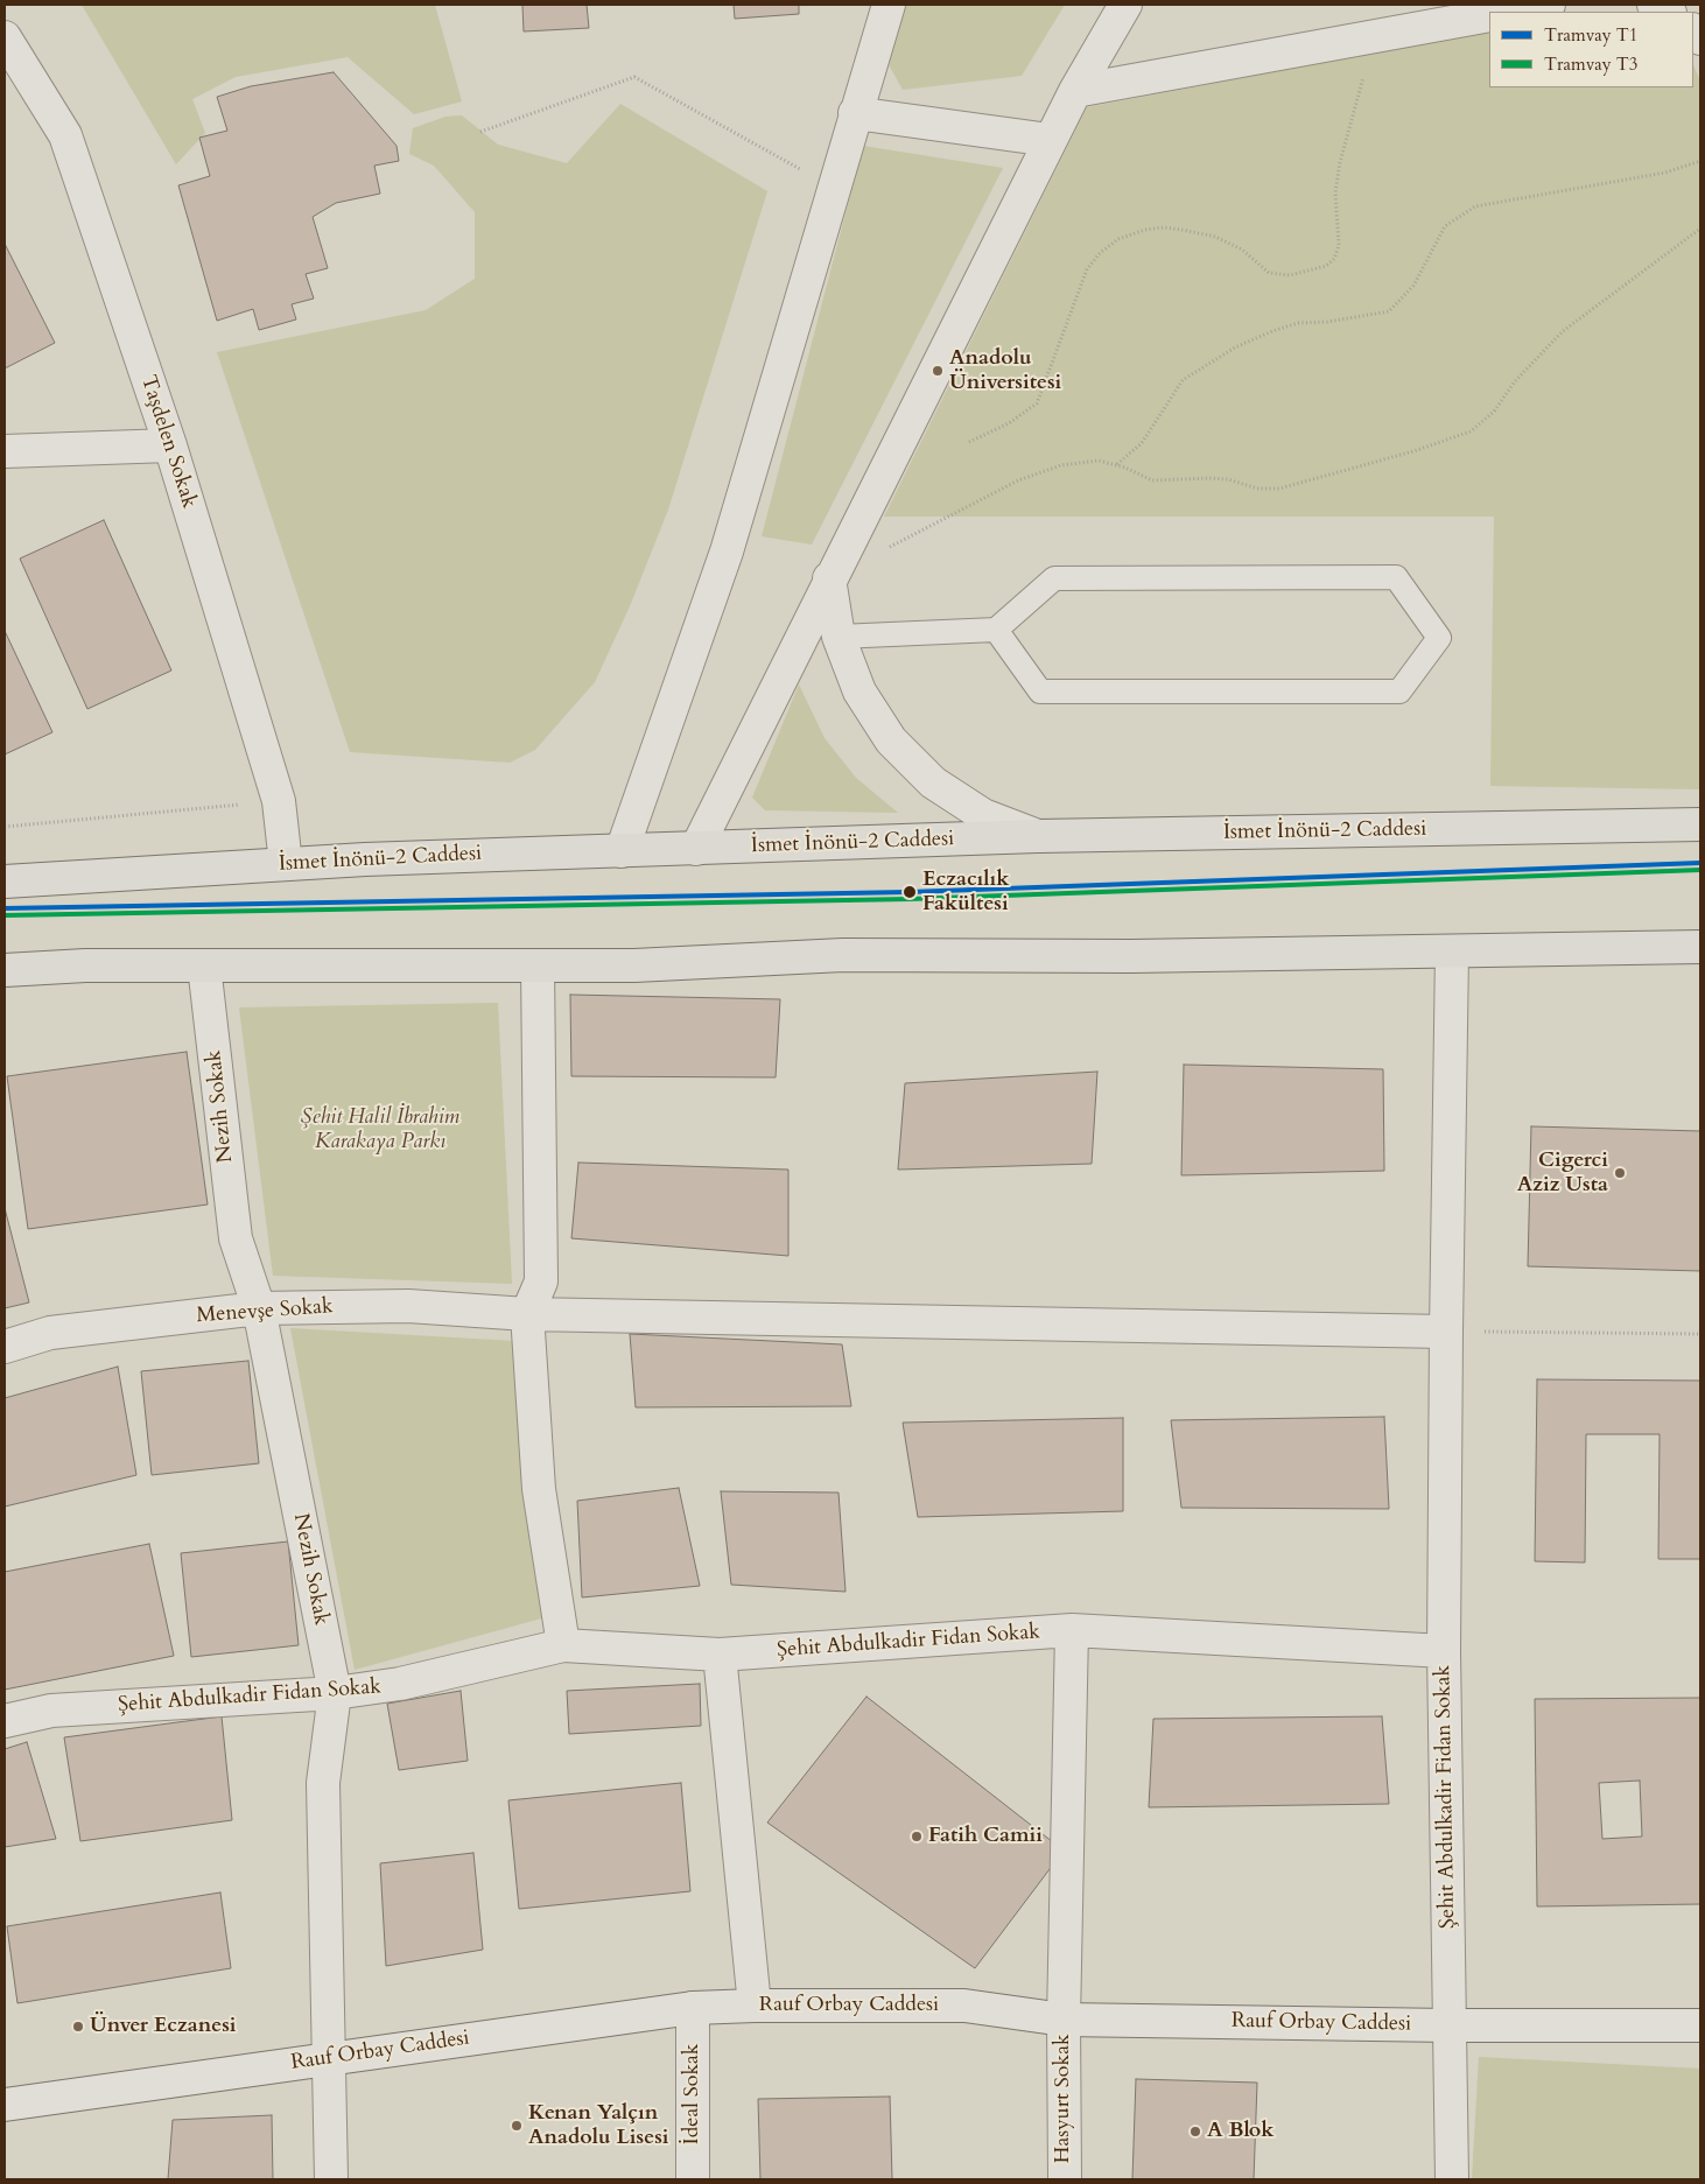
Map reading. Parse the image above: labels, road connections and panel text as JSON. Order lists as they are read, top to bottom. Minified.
{"streets":{"main road":["İsmet İnönü-2 Caddesi"],"street":["Taşdelen Sokak","Nezih Sokak","Menevşe Sokak","Şehit Abdulkadir Fidan Sokak","Rauf Orbay Caddesi","İdeal Sokak","Hasyurt Sokak"]},"crossings":[["Taşdelen Sokak","İsmet İnönü-2 Caddesi"],["Nezih Sokak","Menevşe Sokak"],["Nezih Sokak","Şehit Abdulkadir Fidan Sokak"],["Nezih Sokak","Rauf Orbay Caddesi"],["Şehit Abdulkadir Fidan Sokak","Rauf Orbay Caddesi"],["Şehit Abdulkadir Fidan Sokak","Hasyurt Sokak"],["Rauf Orbay Caddesi","İdeal Sokak"],["Rauf Orbay Caddesi","Hasyurt Sokak"]],"parks":["Şehit Halil İbrahim Karakaya Parkı"],"places":["Anadolu Üniversitesi","Eczacılık Fakültesi","Cigerci Aziz Usta","Fatih Camii","Ünver Eczanesi","Kenan Yalçın Anadolu Lisesi","A Blok"],"lines":["tram line T1","tram line T3"],"legend":["Tramvay T1","Tramvay T3"]}
